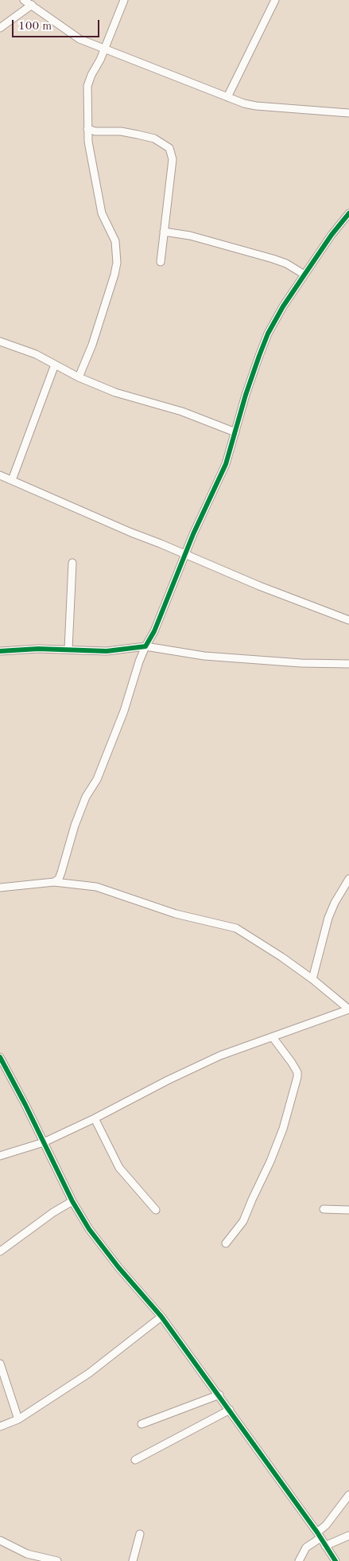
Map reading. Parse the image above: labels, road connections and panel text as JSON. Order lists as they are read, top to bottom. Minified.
{"scale_bar":"100 m"}
